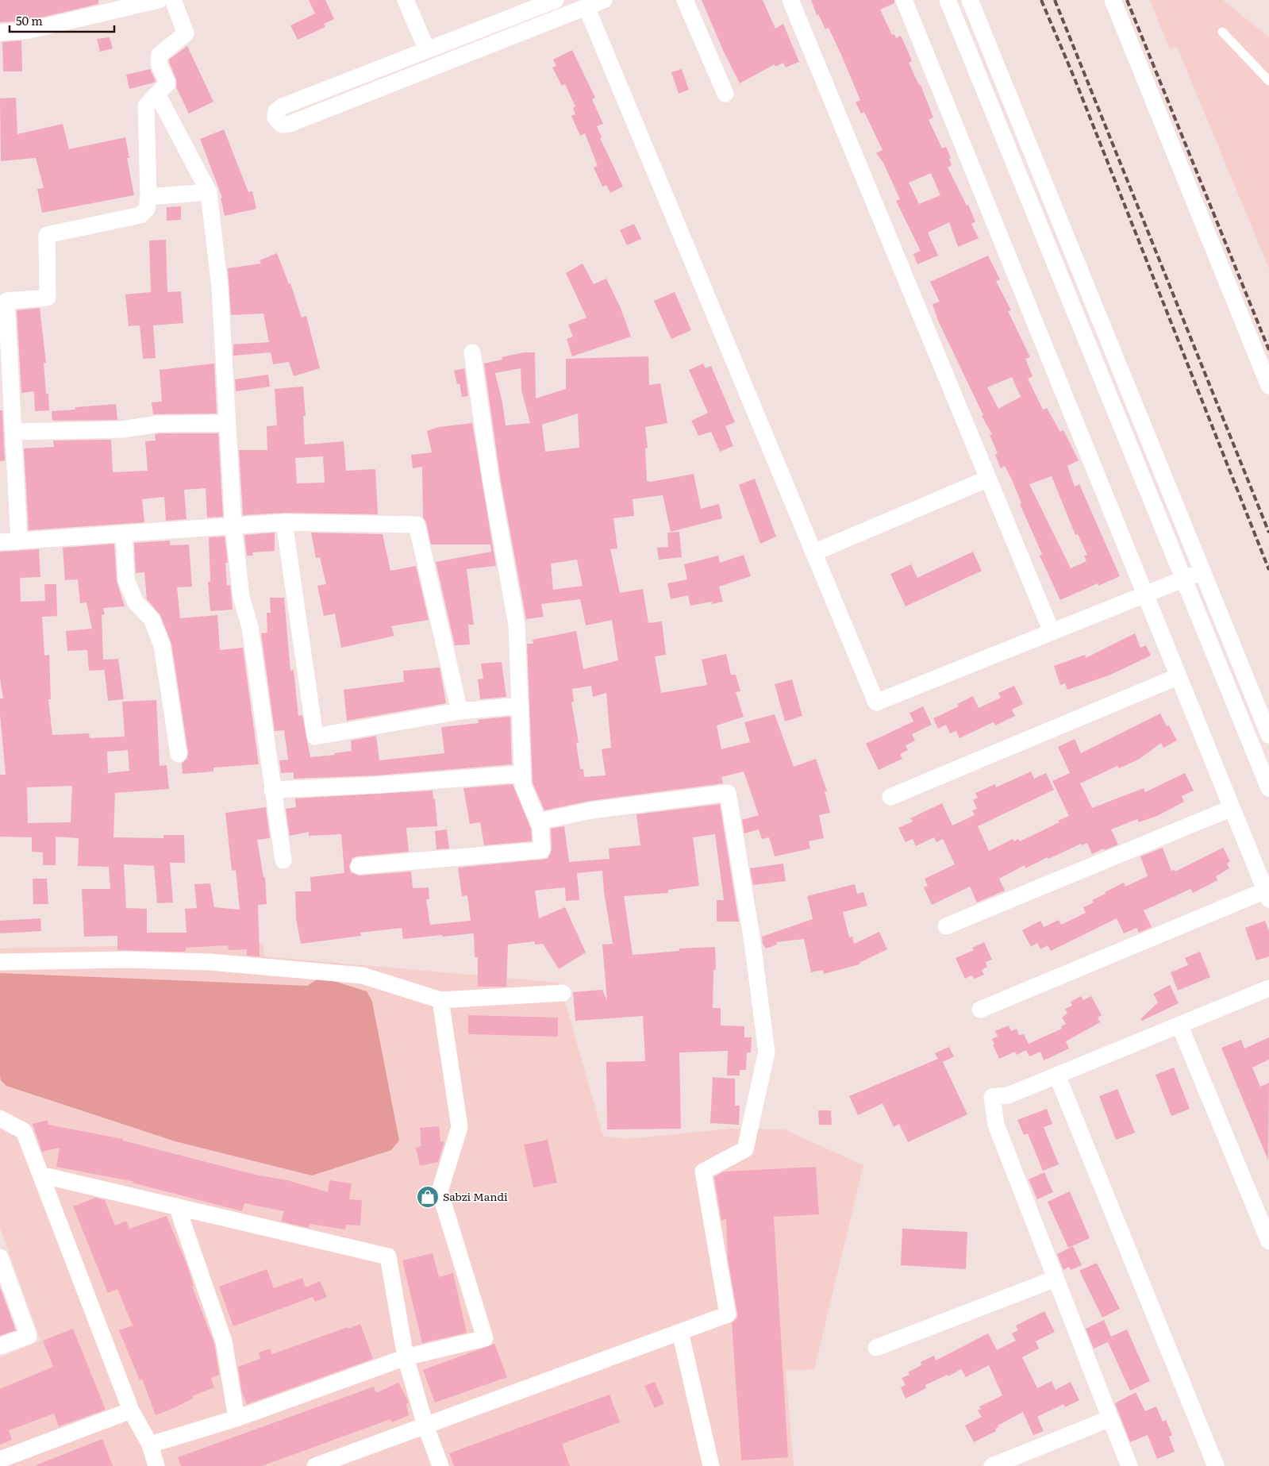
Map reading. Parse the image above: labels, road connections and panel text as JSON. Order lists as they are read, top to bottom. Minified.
{"places":{"shop":["Sabzi Mandi"]},"scale_bar":"50 m"}
